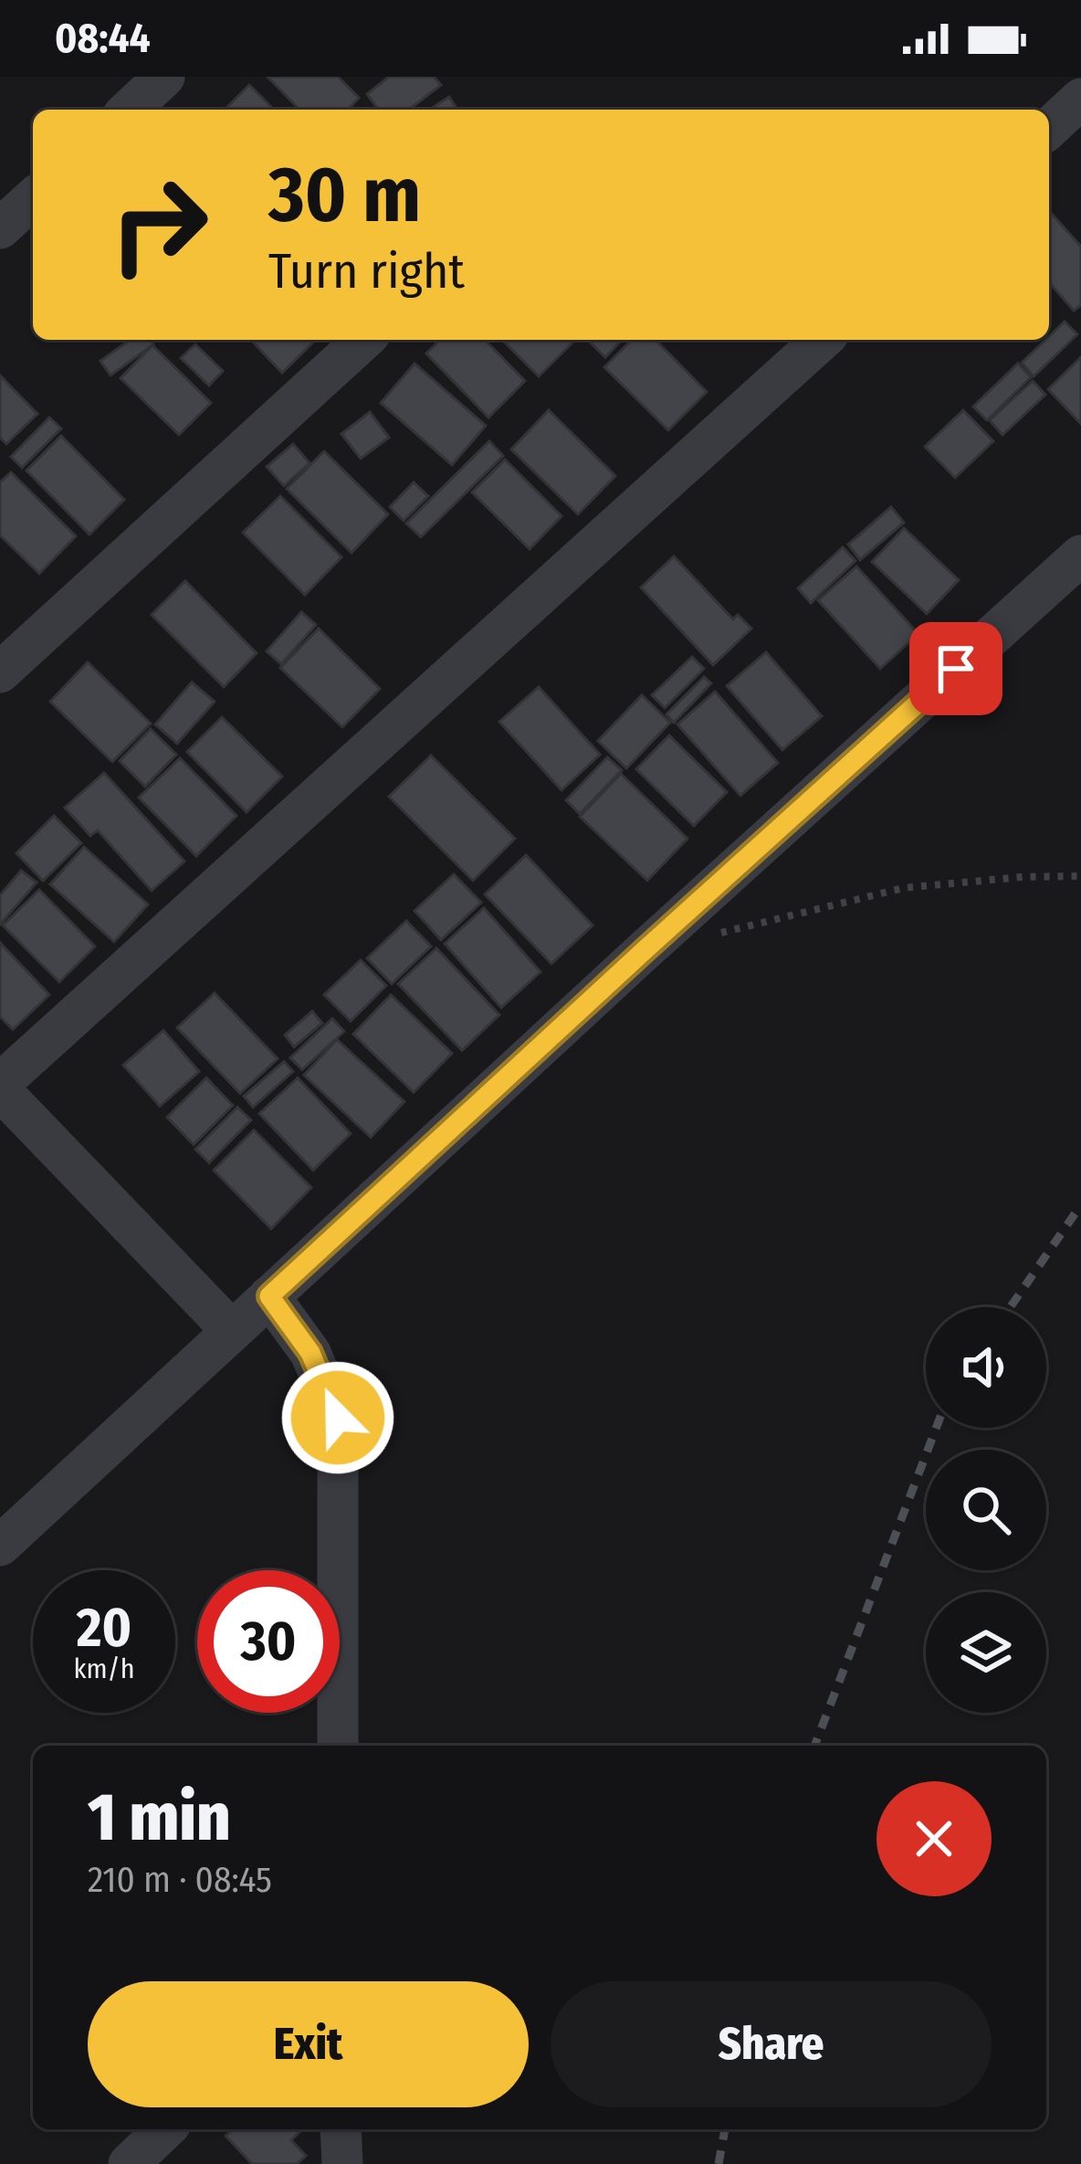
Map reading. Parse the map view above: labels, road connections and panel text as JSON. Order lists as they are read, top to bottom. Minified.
{"page":{"status":"08:44","turn":["30 m","Turn right"],"speed":"20 km/h","limit":"30","heading":["1 min","210 m · 08:45"],"buttons":["Exit","Share"]}}
